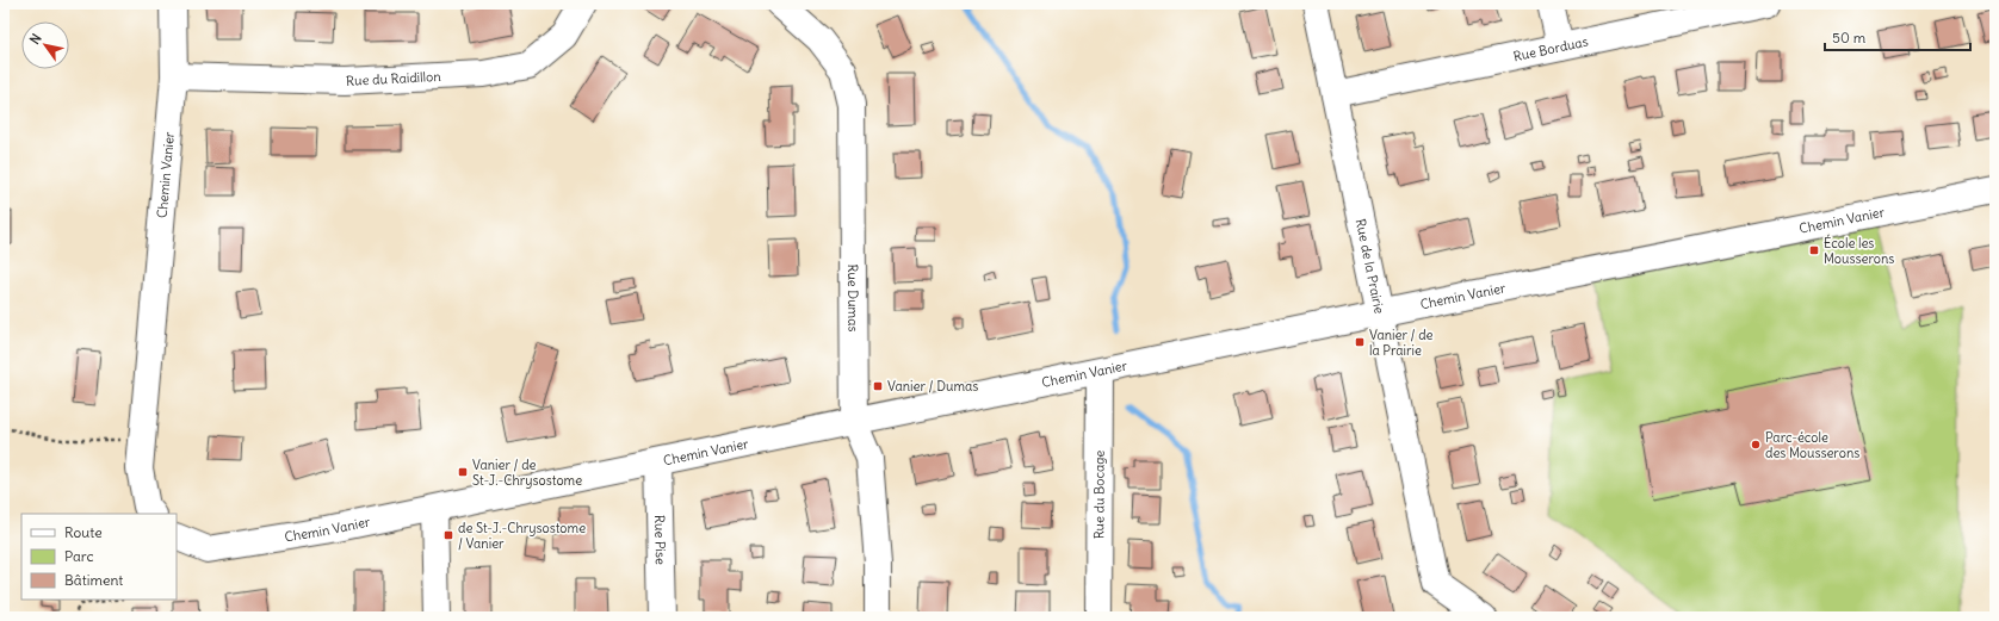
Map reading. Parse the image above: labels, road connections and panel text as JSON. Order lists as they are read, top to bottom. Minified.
{"streets":{"street":["Rue Borduas","Rue du Raidillon","Chemin Vanier","Rue de la Prairie","Rue Dumas","Rue du Bocage","Rue Pise"]},"crossings":[["Rue Borduas","Rue de la Prairie"],["Rue du Raidillon","Chemin Vanier"],["Chemin Vanier","Rue de la Prairie"],["Chemin Vanier","Rue Dumas"],["Chemin Vanier","Rue du Bocage"],["Chemin Vanier","Rue Pise"]],"places":{"transit":["École les Mousserons","Vanier / de la Prairie","Vanier / Dumas","Vanier / de St-J.-Chrysostome","de St-J.-Chrysostome / Vanier"],"other":["Parc-école des Mousserons"]},"legend":["Route","Parc","Bâtiment"],"scale_bar":"50 m","north":"top left"}
